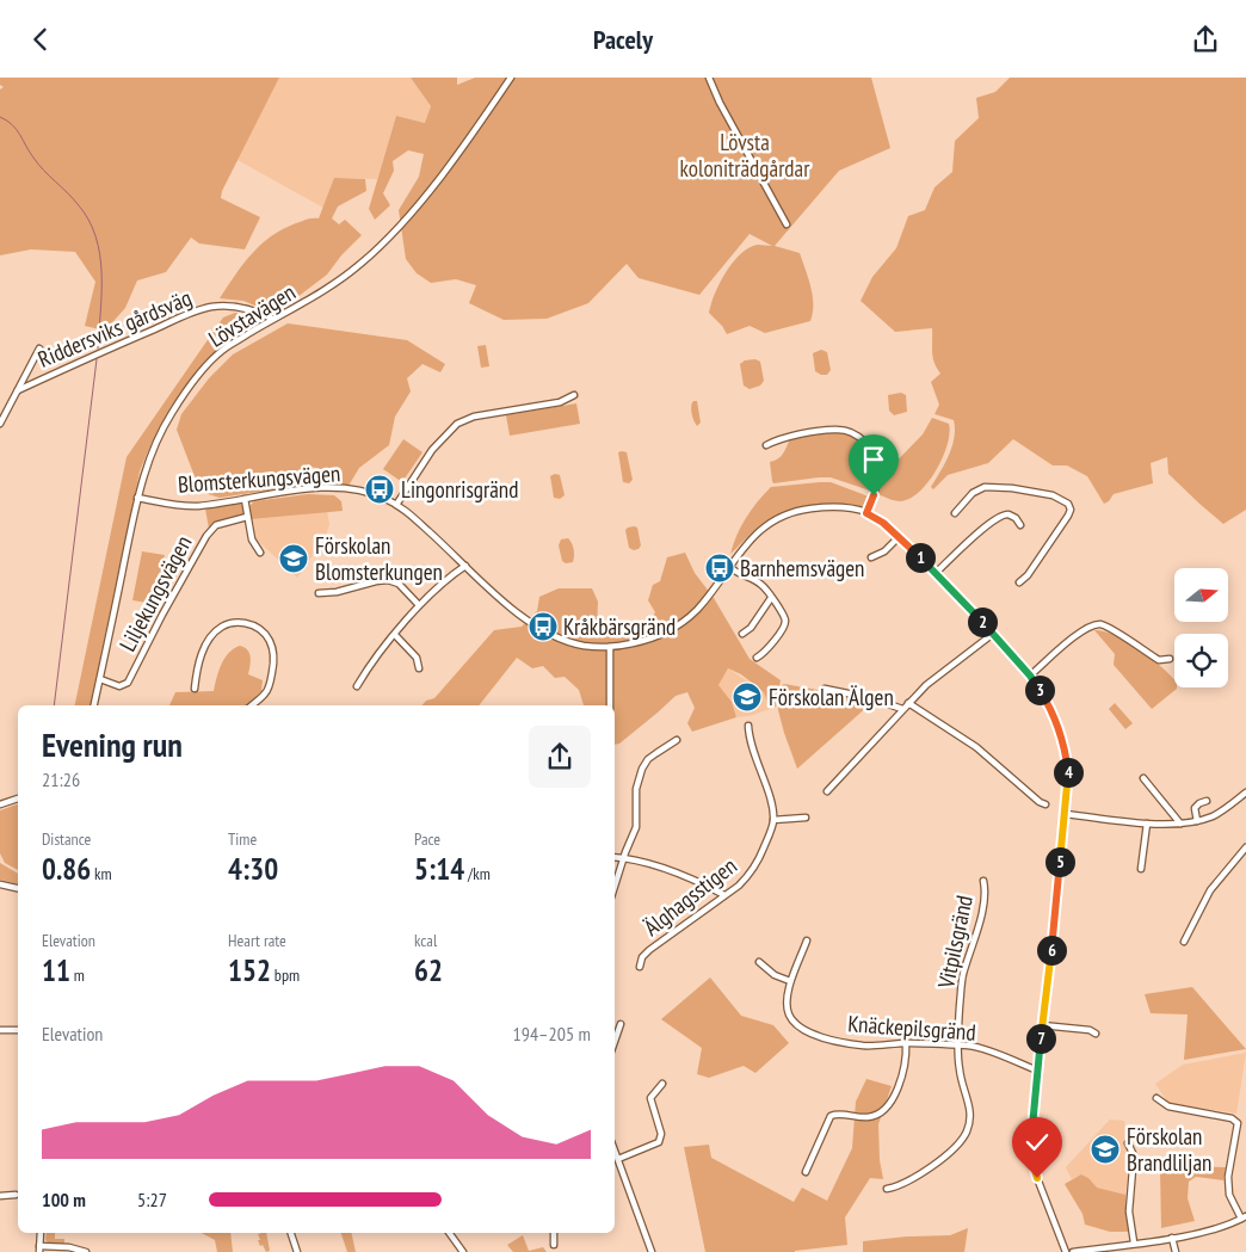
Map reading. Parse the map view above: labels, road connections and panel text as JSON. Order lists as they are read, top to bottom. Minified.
{"streets":{"street":["Lövstavägen","Riddersviks gårdsväg","Blomsterkungsvägen","Liljekungsvägen","Älghagsstigen","Vitpilsgränd","Knäckepilsgränd"]},"crossings":[["Lövstavägen","Riddersviks gårdsväg"],["Lövstavägen","Blomsterkungsvägen"],["Lövstavägen","Liljekungsvägen"],["Blomsterkungsvägen","Knäckepilsgränd"],["Vitpilsgränd","Knäckepilsgränd"]],"parks":["Lövsta koloniträdgårdar"],"places":{"bus stop":["Lingonrisgränd","Barnhemsvägen","Kråkbärsgränd"],"school or university":["Förskolan Blomsterkungen","Förskolan Älgen","Förskolan Brandliljan"]},"north":"right","page":{"header":"Pacely","pins":["1","2","3","4","5","6","7"],"heading":["Evening run","21:26"],"stats":[["Distance","0.86 km"],["Time","4:30"],["Pace","5:14 /km"],["Elevation","11 m"],["Heart rate","152 bpm"],["kcal","62"]],"chart":["Elevation","194–205 m"],"list":[{"name":"100 m","note":"5:27"}]}}
